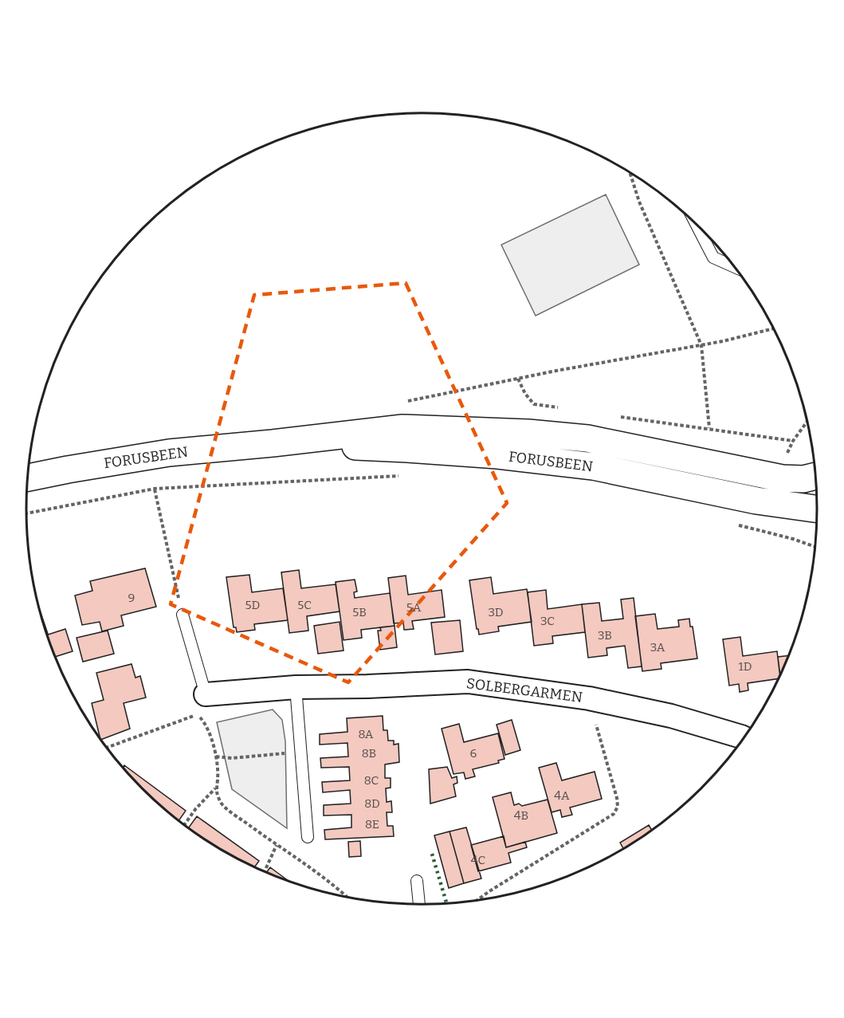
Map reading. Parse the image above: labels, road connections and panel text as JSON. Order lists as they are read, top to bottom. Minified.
{"streets":{"main road":["FORUSBEEN"],"street":["SOLBERGARMEN"]},"house_numbers":["9","5D","5C","5A","5B","3D","3C","3B","3A","1D","8A","8B","6","8C","4A","8D","4B","8E","4C"]}
